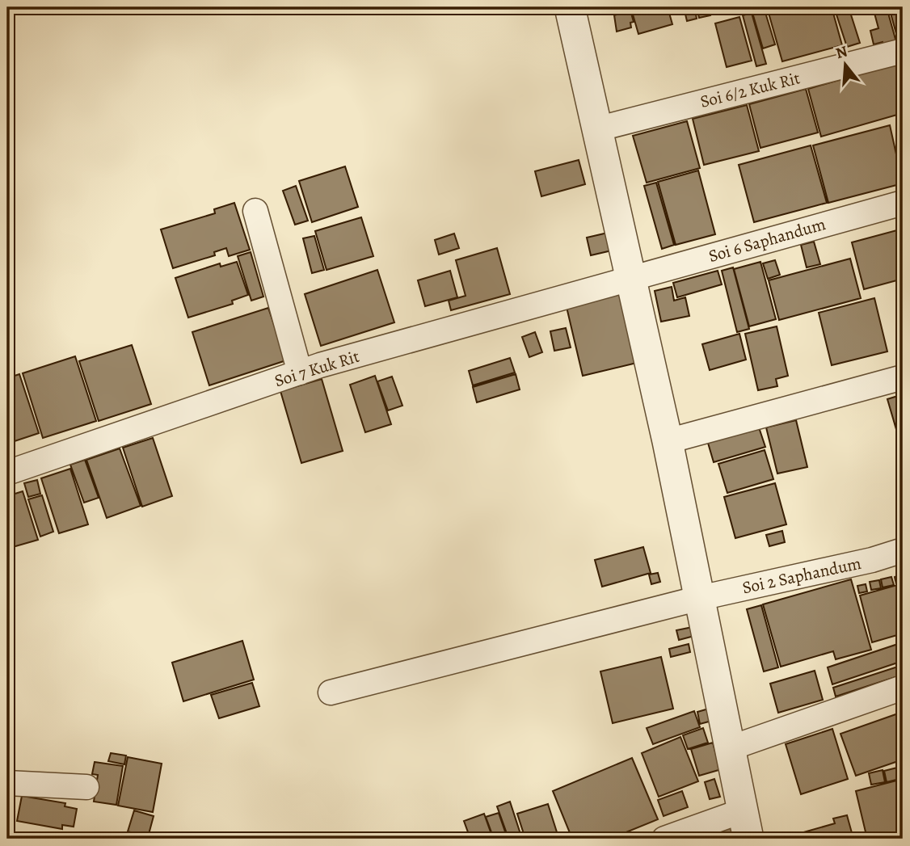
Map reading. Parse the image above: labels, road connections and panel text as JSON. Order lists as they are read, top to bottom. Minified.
{"streets":{"street":["Soi 6/2 Kuk Rit","Soi 6 Saphandum","Soi 7 Kuk Rit","Soi 2 Saphandum"]},"crossings":[["Soi 6 Saphandum","Soi 7 Kuk Rit"]],"north":"top"}
